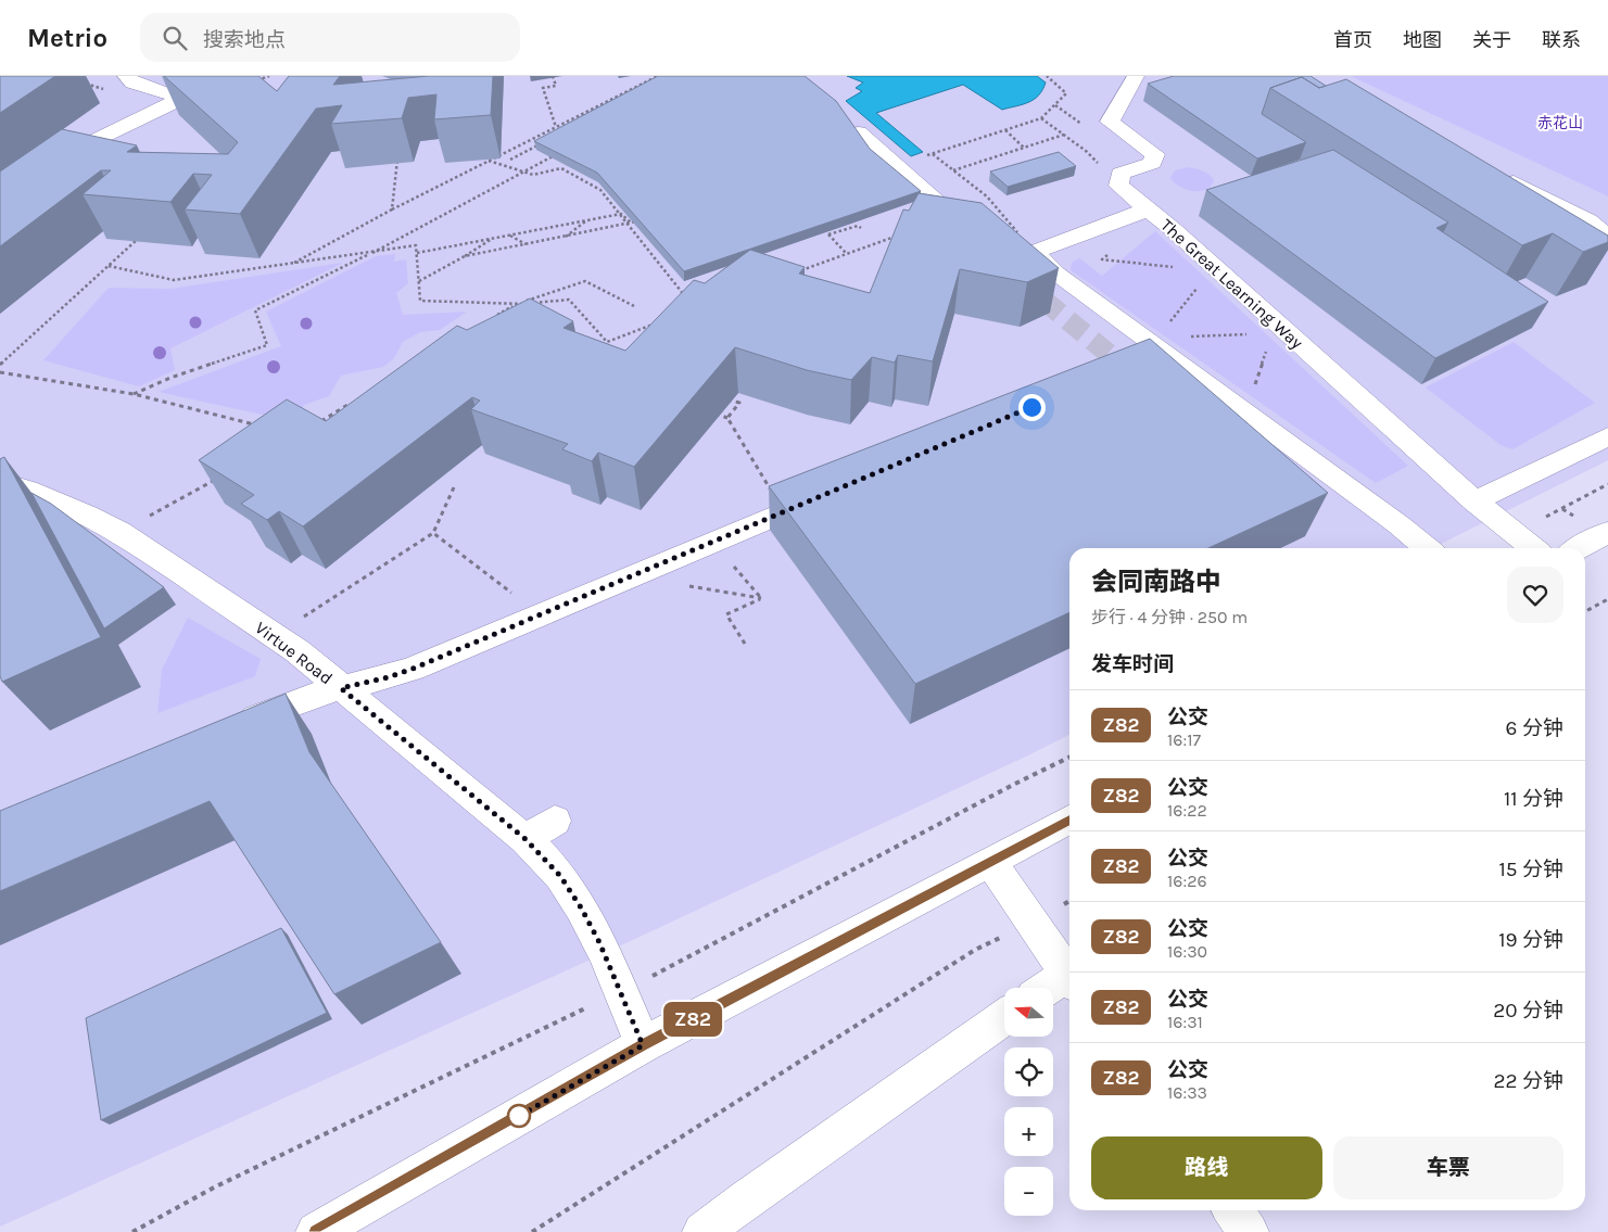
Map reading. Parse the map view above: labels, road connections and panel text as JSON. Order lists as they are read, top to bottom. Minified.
{"streets":{"street":["The Great Learning Way","Virtue Road"]},"parks":["赤花山"],"lines":["bus line Z82"],"north":"left","page":{"header":"Metrio","search":"搜索地点","nav":["首页","地图","关于","联系"],"on_map":"Z82","heading":[["会同南路中","步行 · 4 分钟 · 250 m"],"发车时间"],"list":[{"mark":"Z82","name":"公交","note":"16:17","value":"6 分钟"},{"mark":"Z82","name":"公交","note":"16:22","value":"11 分钟"},{"mark":"Z82","name":"公交","note":"16:26","value":"15 分钟"},{"mark":"Z82","name":"公交","note":"16:30","value":"19 分钟"},{"mark":"Z82","name":"公交","note":"16:31","value":"20 分钟"},{"mark":"Z82","name":"公交","note":"16:33","value":"22 分钟"}],"map_buttons":["+","−"],"buttons":["路线","车票"]}}
